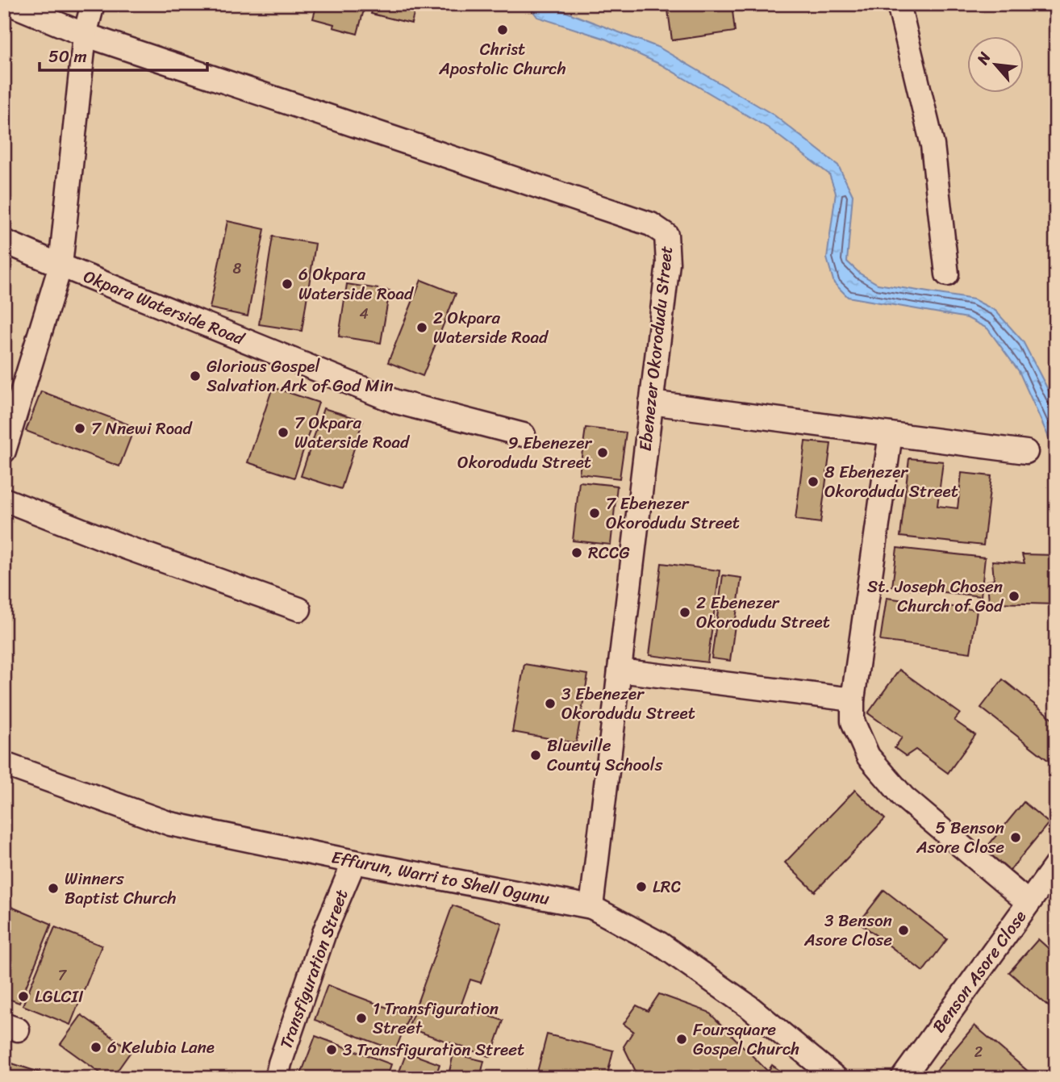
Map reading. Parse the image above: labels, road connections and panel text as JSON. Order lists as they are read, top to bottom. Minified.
{"streets":{"street":["Okpara Waterside Road","Ebenezer Okorodudu Street","Effurun, Warri to Shell Ogunu","Transfiguration Street","Benson Asore Close"]},"crossings":[["Ebenezer Okorodudu Street","Effurun, Warri to Shell Ogunu"],["Effurun, Warri to Shell Ogunu","Transfiguration Street"]],"places":["Christ Apostolic Church","6 Okpara Waterside Road","2 Okpara Waterside Road","Glorious Gospel Salvation Ark of God Min","7 Nnewi Road","7 Okpara Waterside Road","9 Ebenezer Okorodudu Street","8 Ebenezer Okorodudu Street","7 Ebenezer Okorodudu Street","RCCG","St. Joseph Chosen Church of God","2 Ebenezer Okorodudu Street","3 Ebenezer Okorodudu Street","Blueville County Schools","5 Benson Asore Close","LRC","Winners Baptist Church","3 Benson Asore Close","LGLCII","1 Transfiguration Street","Foursquare Gospel Church","6 Kelubia Lane","3 Transfiguration Street"],"house_numbers":["8","4","7","2"],"scale_bar":"50 m","north":"top left"}
